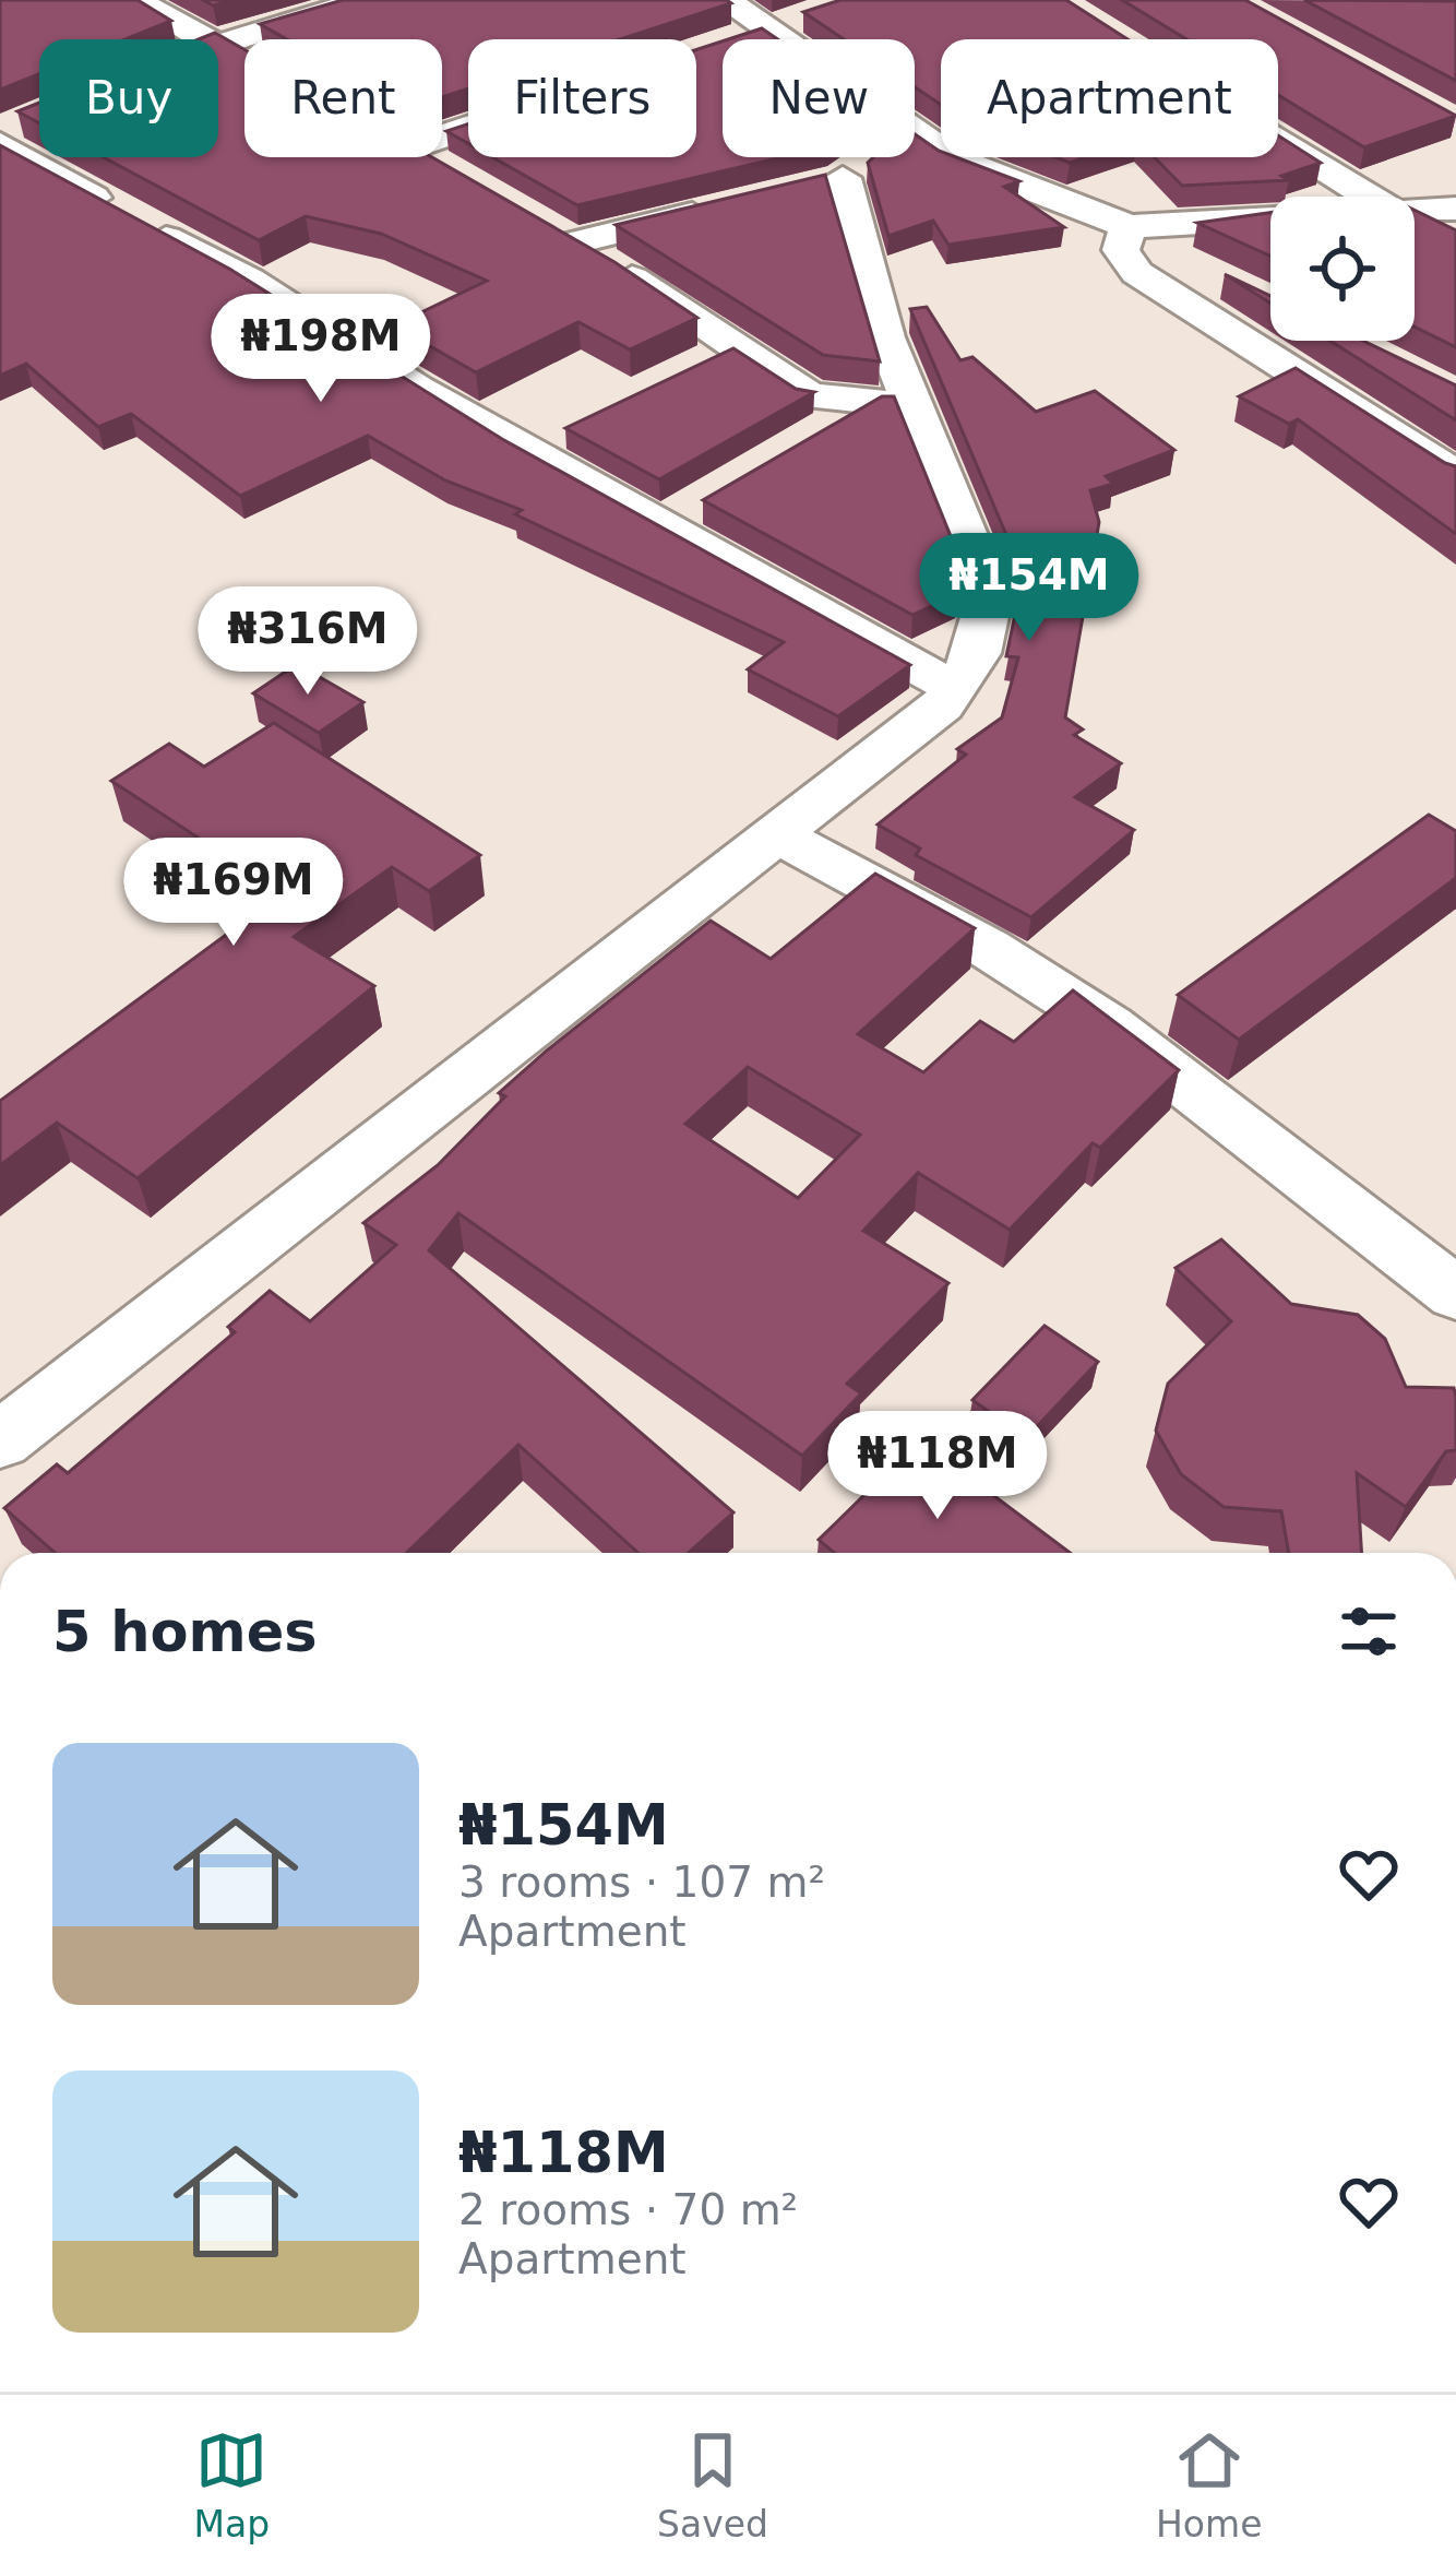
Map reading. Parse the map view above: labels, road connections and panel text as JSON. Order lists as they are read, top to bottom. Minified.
{"page":{"chip":["Buy","Rent","Filters","New","Apartment"],"price":["₦198M","₦154M","₦316M","₦169M","₦118M"],"heading":"5 homes","list":[{"name":"₦154M","note":"3 rooms · 107 m² · Apartment"},{"name":"₦118M","note":"2 rooms · 70 m² · Apartment"}],"tabs":["Map","Saved","Home"]}}
